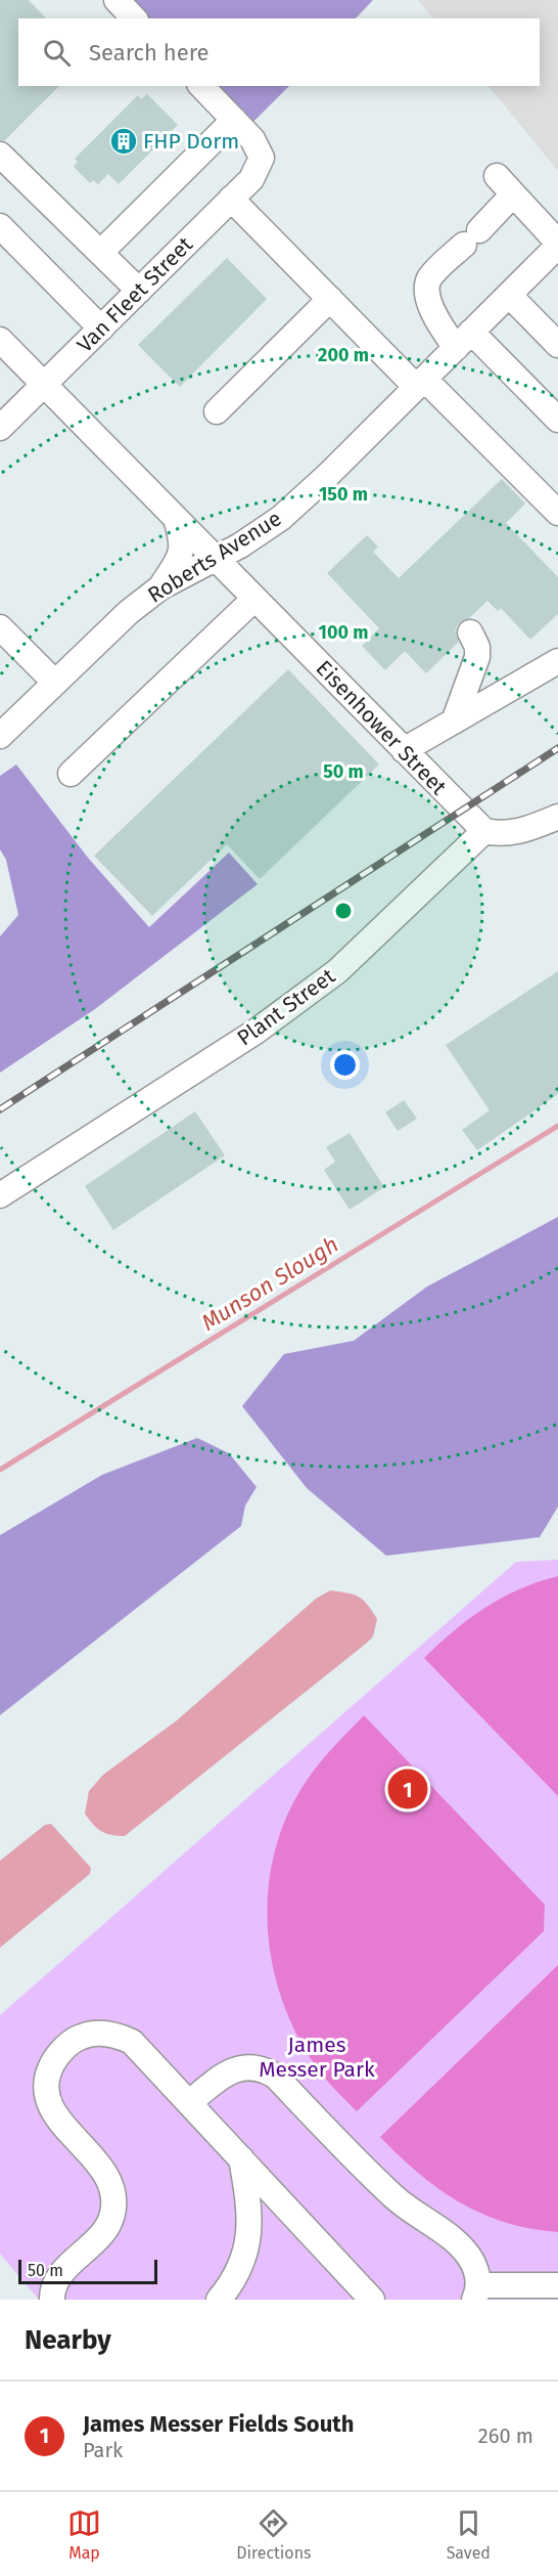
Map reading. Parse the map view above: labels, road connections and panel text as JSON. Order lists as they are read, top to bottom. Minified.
{"streets":{"street":["Van Fleet Street","Roberts Avenue","Eisenhower Street","Plant Street"]},"crossings":[["Van Fleet Street","Eisenhower Street"],["Roberts Avenue","Eisenhower Street"],["Eisenhower Street","Plant Street"]],"water":["Munson Slough"],"parks":["James Messer Park"],"places":{"building":["FHP Dorm"]},"scale_bar":"50 m","page":{"search":"Search here","pins":"1","scale":"50 m","heading":"Nearby","list":[{"mark":"1","name":"James Messer Fields South","note":"Park","value":"260 m"}],"nav":["Map","Directions","Saved"]},"rings":["200 m","150 m","100 m","50 m"]}
